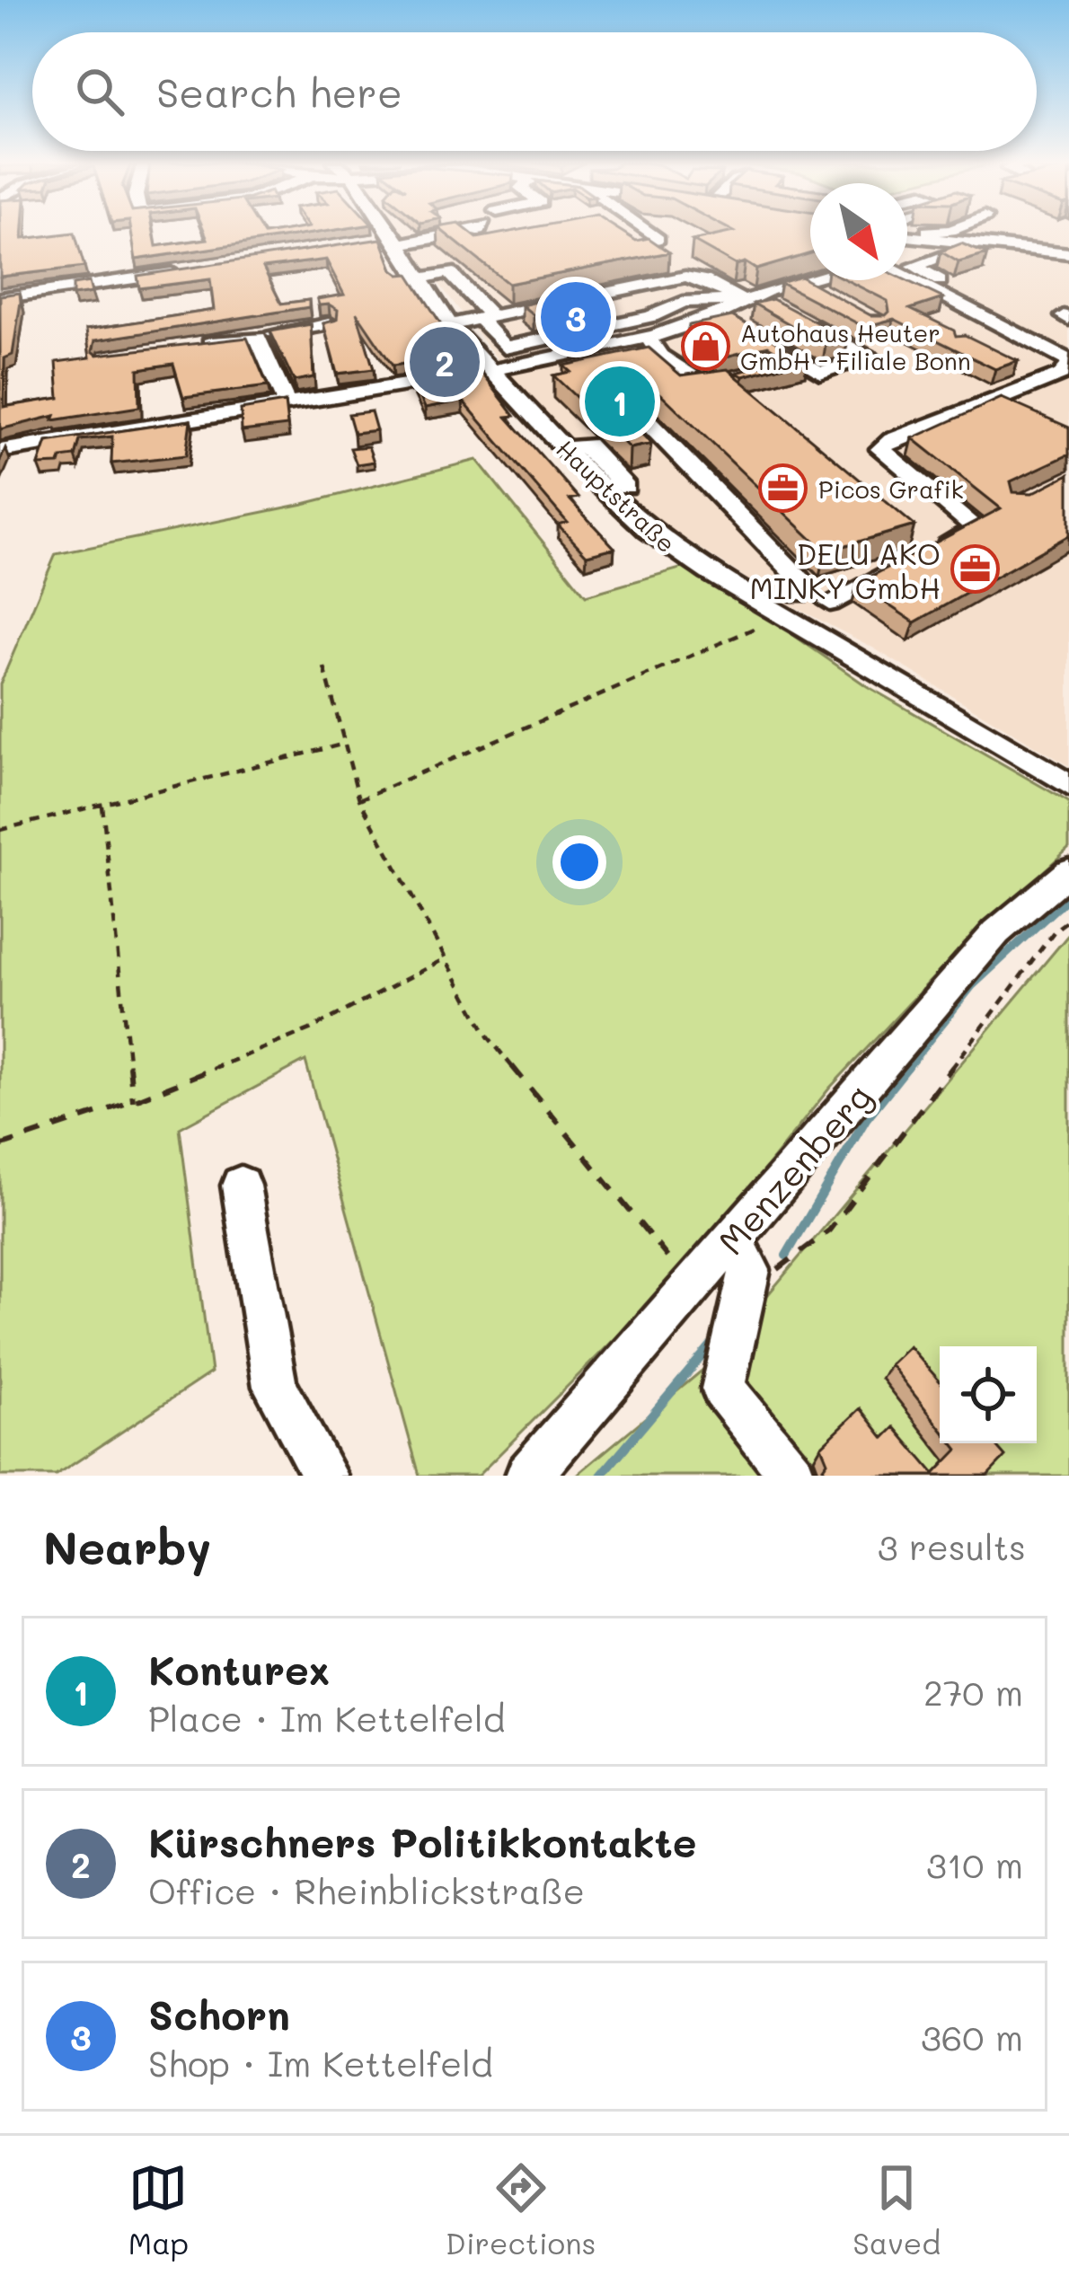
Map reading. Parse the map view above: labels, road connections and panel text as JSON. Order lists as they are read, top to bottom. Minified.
{"streets":{"street":["Hauptstraße","Menzenberg"]},"places":{"shop":["Autohaus Heuter GmbH - Filiale Bonn"],"office":["Picos Grafik","DELU AKO MINKY GmbH"]},"north":"bottom right","page":{"search":"Search here","pins":["3","2","1"],"heading":["Nearby","3 results"],"list":[{"mark":"1","name":"Konturex","note":"Place · Im Kettelfeld","value":"270 m"},{"mark":"2","name":"Kürschners Politikkontakte","note":"Office · Rheinblickstraße","value":"310 m"},{"mark":"3","name":"Schorn","note":"Shop · Im Kettelfeld","value":"360 m"}],"nav":["Map","Directions","Saved"]}}
